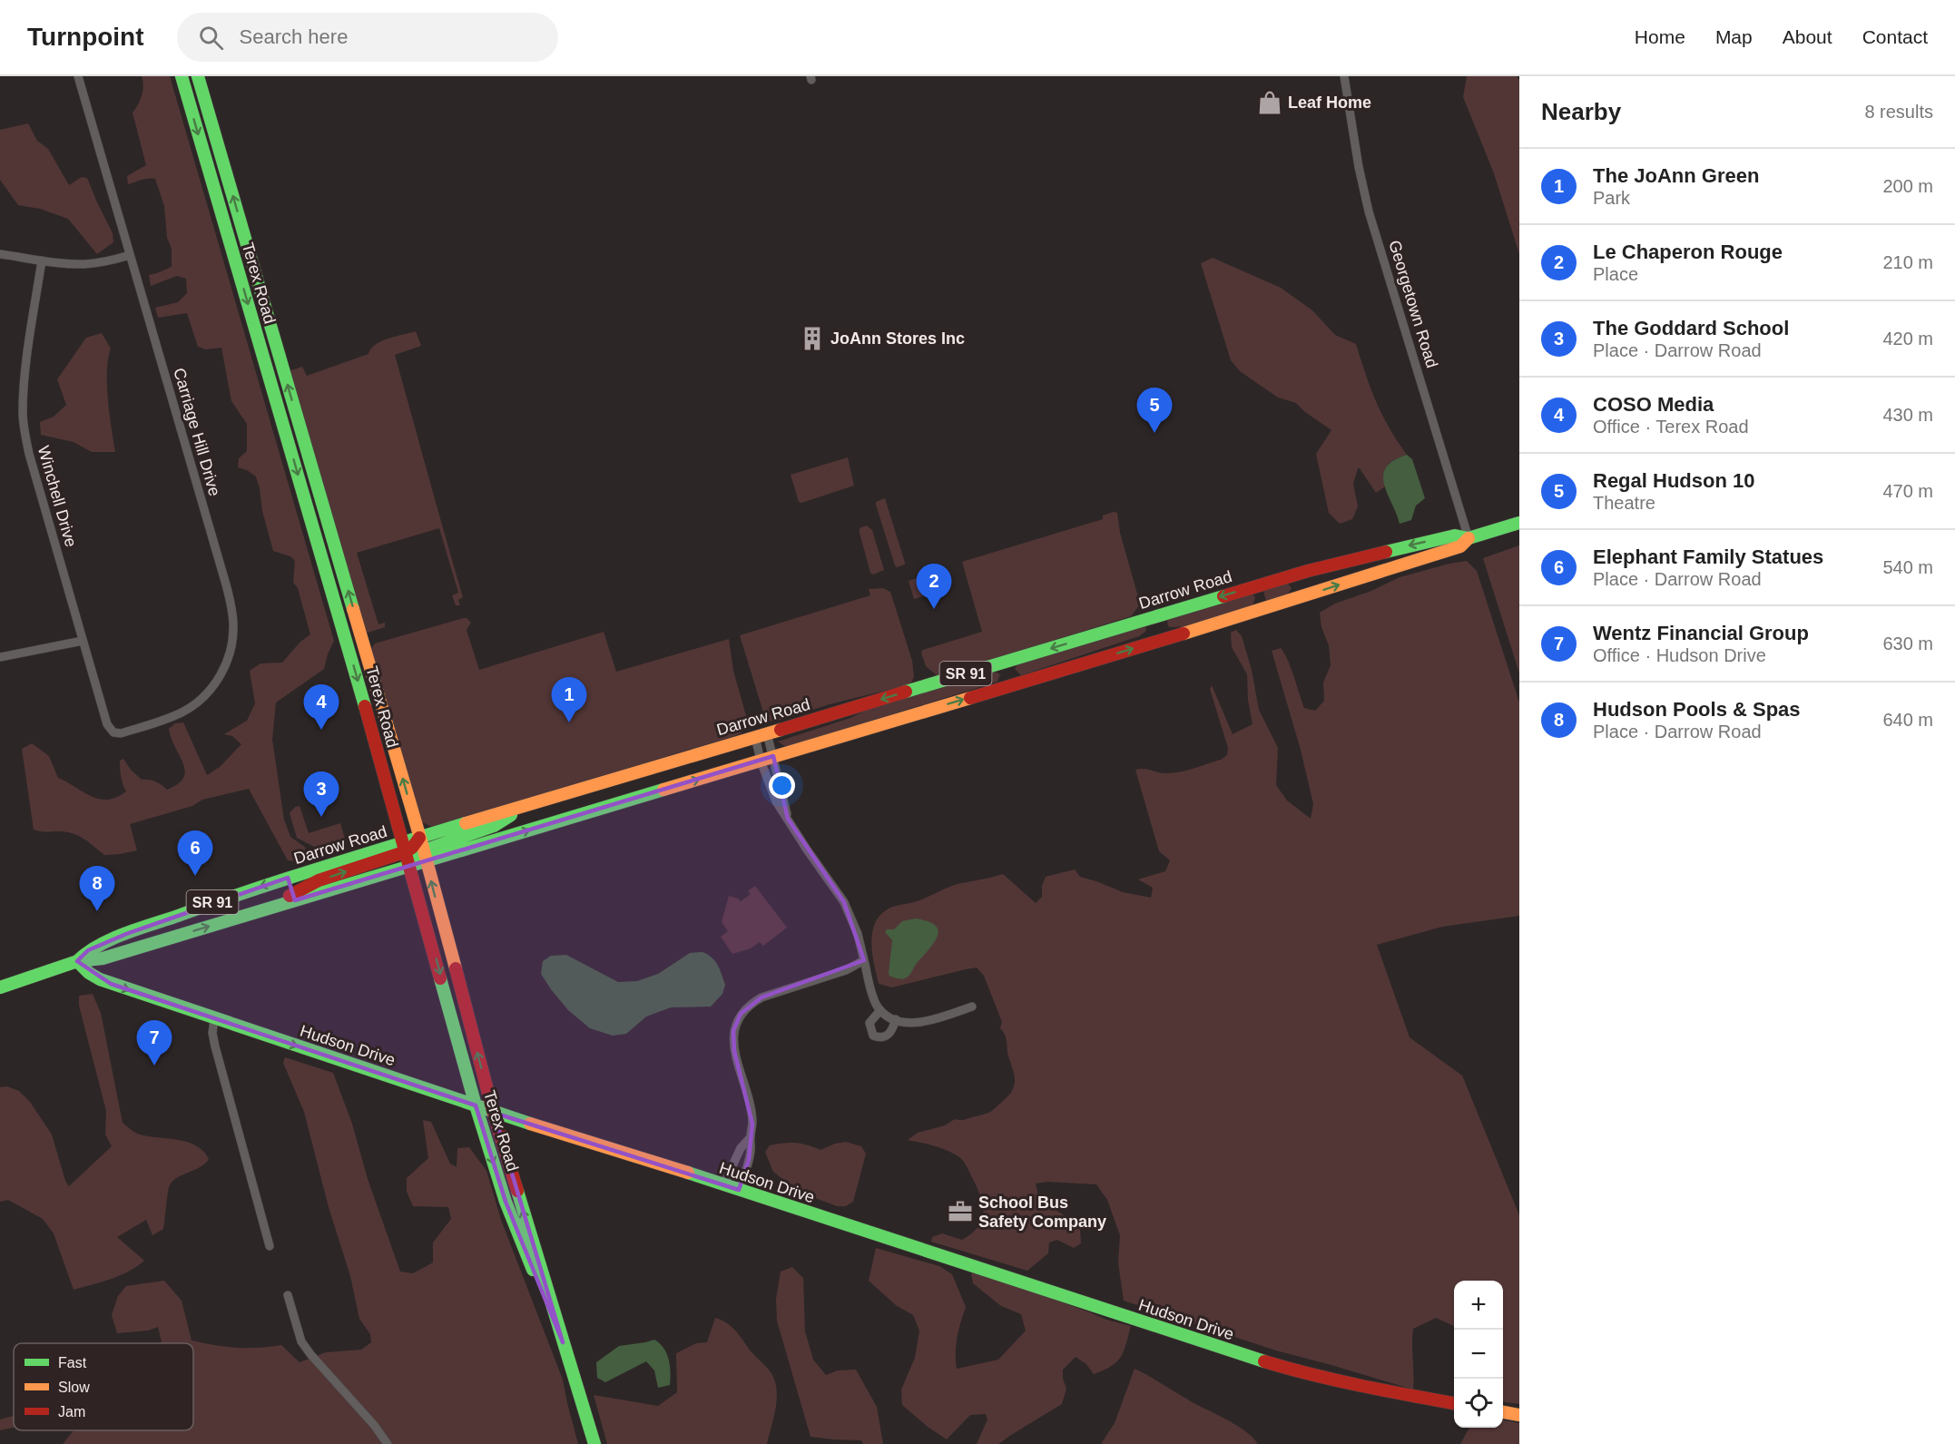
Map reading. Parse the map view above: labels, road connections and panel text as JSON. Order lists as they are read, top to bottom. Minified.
{"streets":{"main road":["Terex Road","Darrow Road","SR 91","Hudson Drive"],"street":["Georgetown Road","Carriage Hill Drive","Winchell Drive"]},"crossings":[["Terex Road","Darrow Road"],["Terex Road","Hudson Drive"],["Georgetown Road","Darrow Road"],["Carriage Hill Drive","Winchell Drive"],["Darrow Road","Hudson Drive"]],"places":{"shop":["Leaf Home"],"building":["JoAnn Stores Inc"],"office":["School Bus Safety Company"]},"legend":["Fast","Slow","Jam"],"page":{"header":"Turnpoint","search":"Search here","nav":["Home","Map","About","Contact"],"heading":["Nearby","8 results"],"list":[{"mark":"1","name":"The JoAnn Green","note":"Park","value":"200 m"},{"mark":"2","name":"Le Chaperon Rouge","note":"Place","value":"210 m"},{"mark":"3","name":"The Goddard School","note":"Place · Darrow Road","value":"420 m"},{"mark":"4","name":"COSO Media","note":"Office · Terex Road","value":"430 m"},{"mark":"5","name":"Regal Hudson 10","note":"Theatre","value":"470 m"},{"mark":"6","name":"Elephant Family Statues","note":"Place · Darrow Road","value":"540 m"},{"mark":"7","name":"Wentz Financial Group","note":"Office · Hudson Drive","value":"630 m"},{"mark":"8","name":"Hudson Pools & Spas","note":"Place · Darrow Road","value":"640 m"}],"pins":["5","2","1","4","3","6","8","7"],"map_buttons":["+","−"]}}
